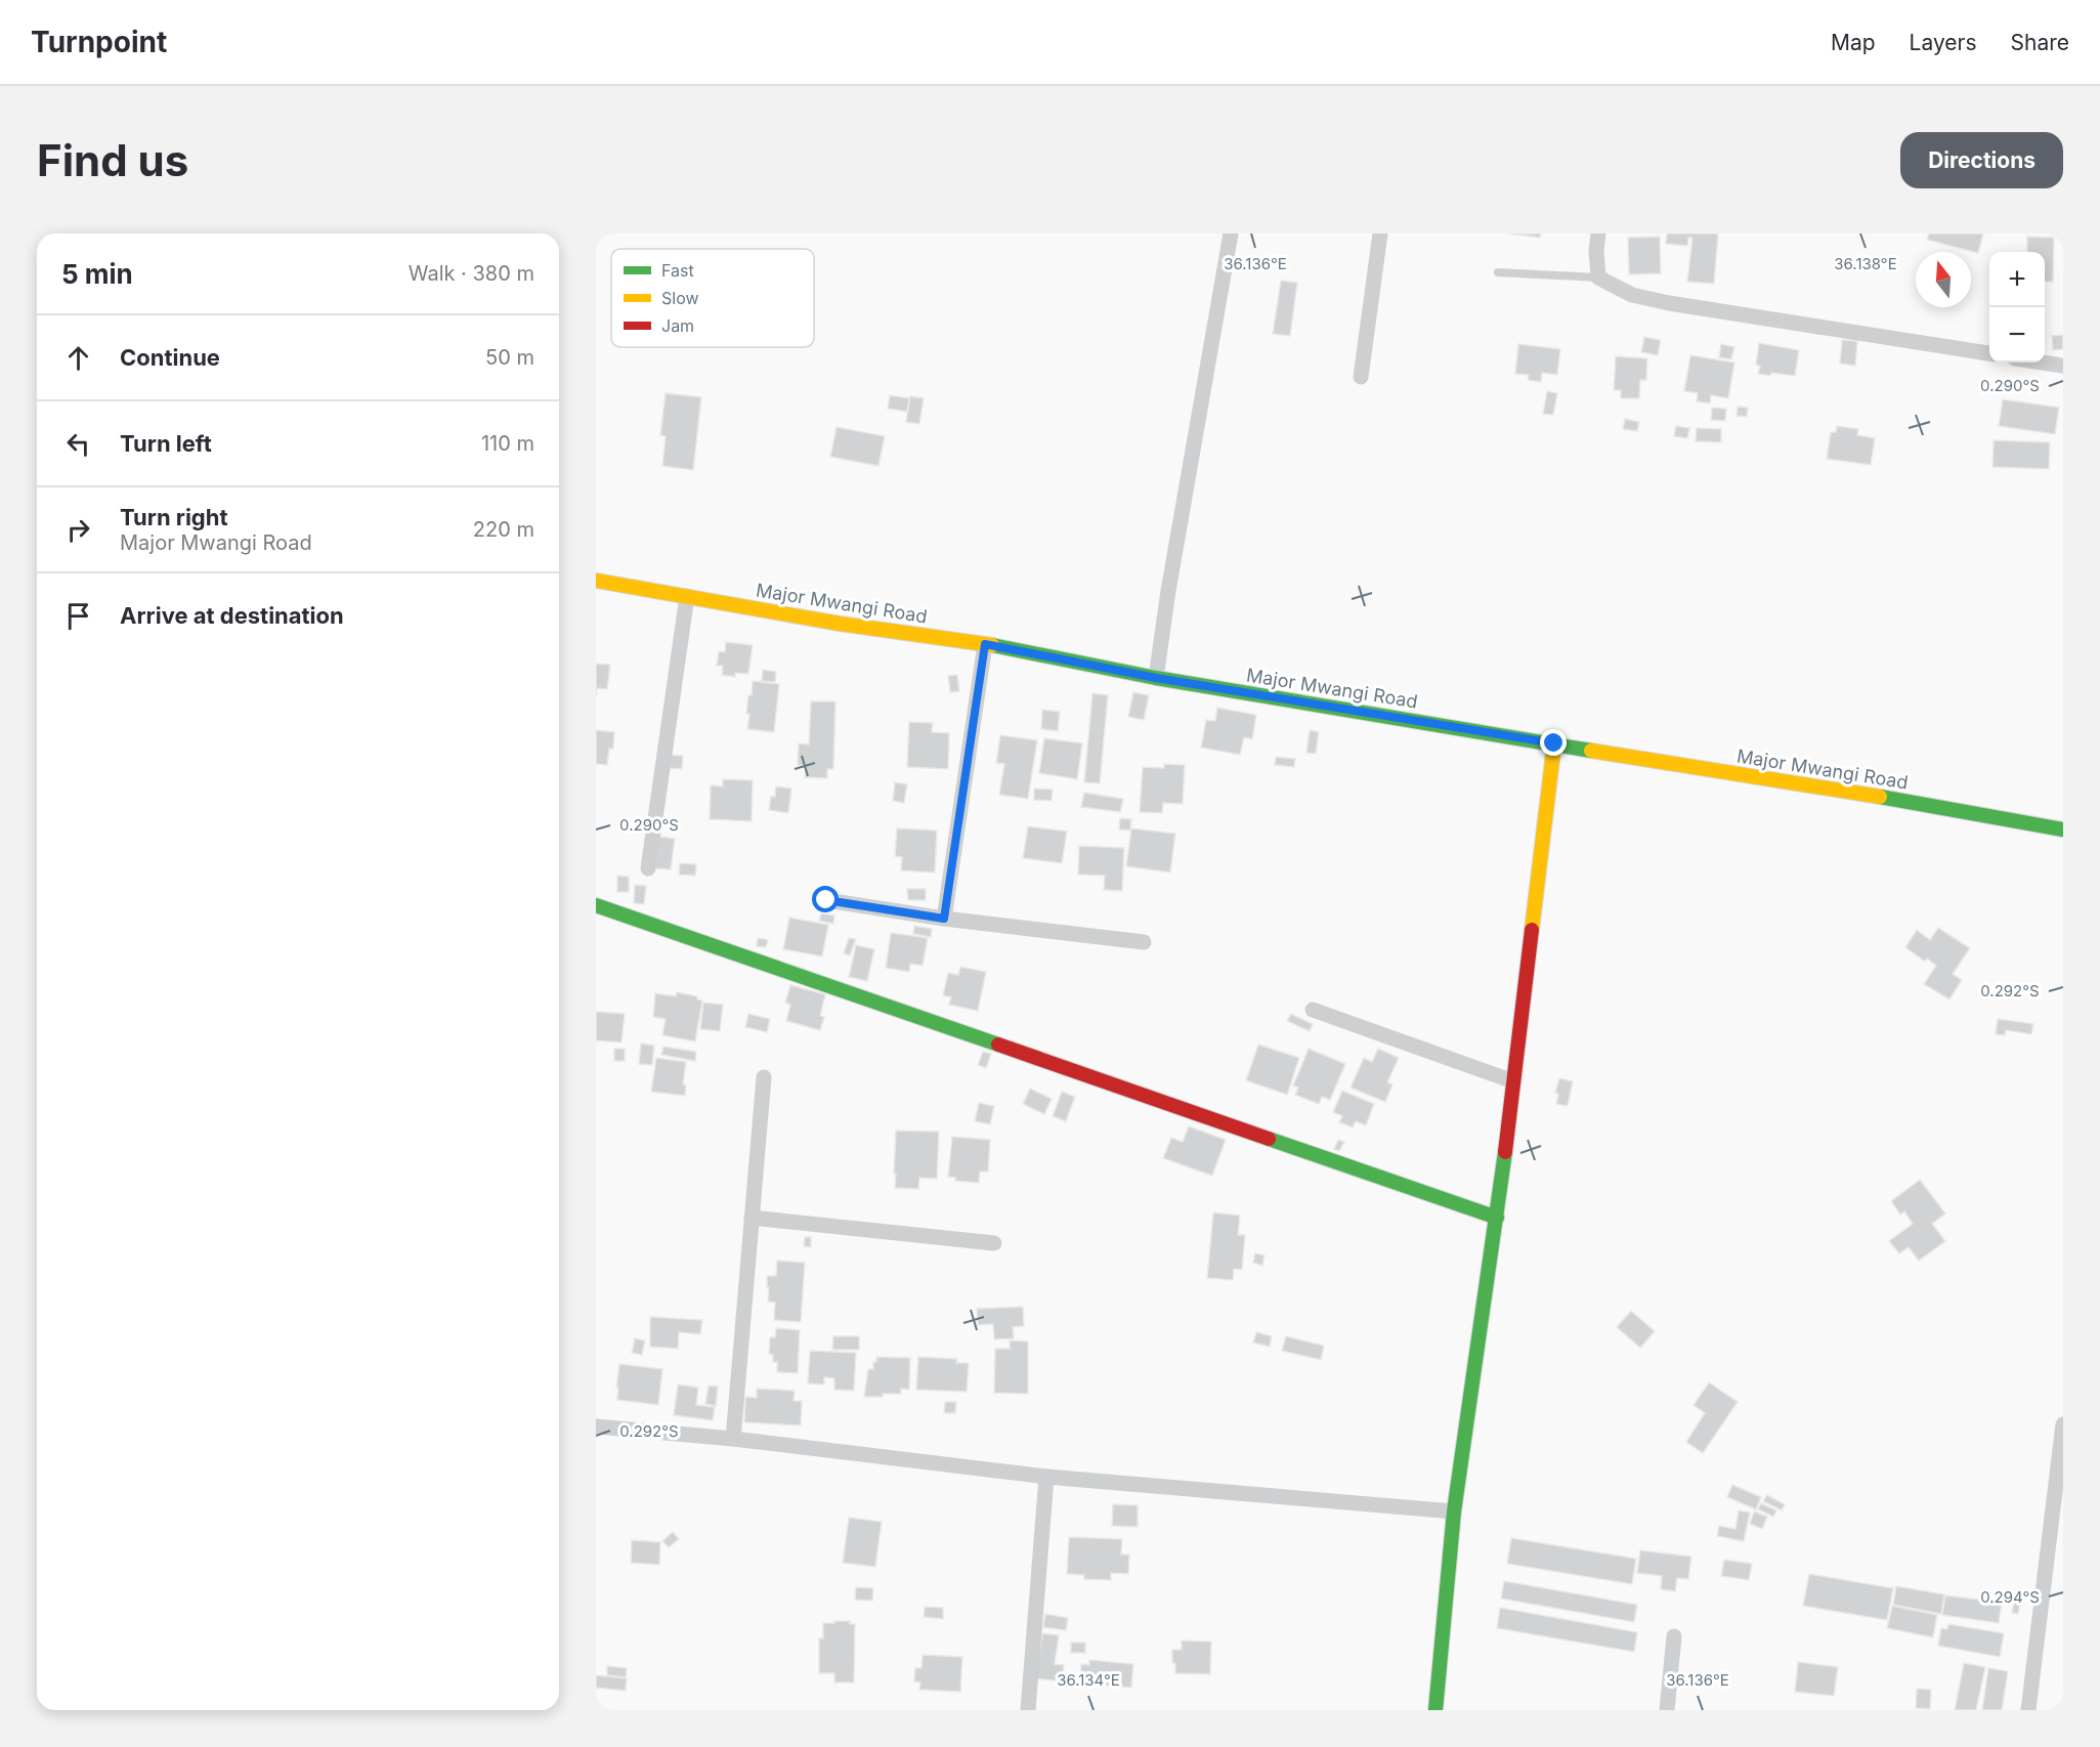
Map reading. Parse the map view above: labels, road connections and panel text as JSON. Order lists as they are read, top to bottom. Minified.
{"streets":{"street":["Major Mwangi Road"]},"legend":["Fast","Slow","Jam"],"north":"top","page":{"header":"Turnpoint","nav":["Map","Layers","Share"],"buttons":"Directions","title":"Find us","heading":["5 min","Walk · 380 m"],"map_buttons":["+","−"],"list":[["Continue","50 m"],["Turn left","110 m"],["Turn right","Major Mwangi Road","220 m"],"Arrive at destination"]},"coordinates":["36.136°E","36.138°E","0.290°S","0.292°S","0.294°S","36.134°E"]}
